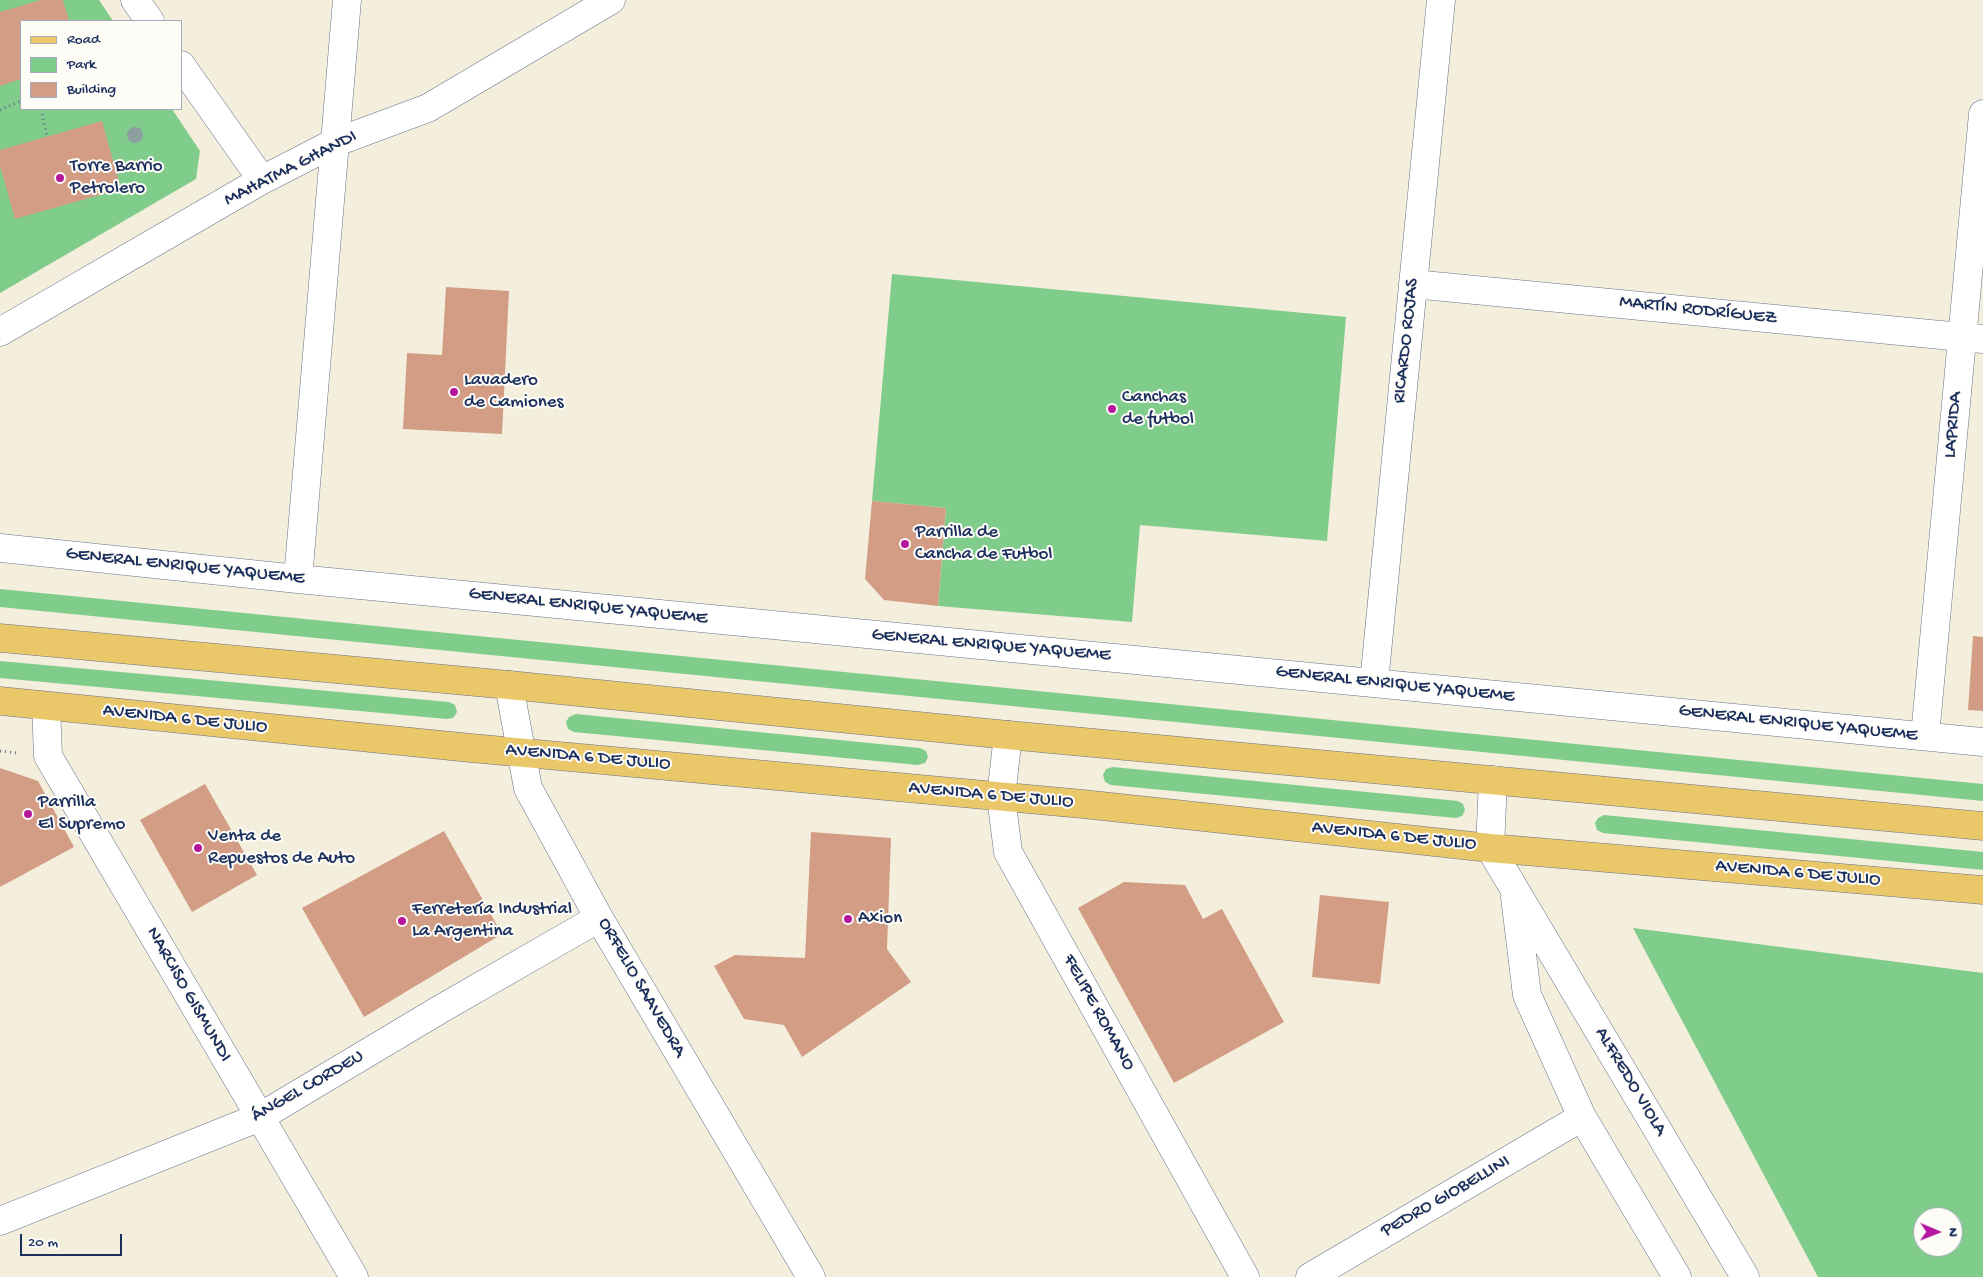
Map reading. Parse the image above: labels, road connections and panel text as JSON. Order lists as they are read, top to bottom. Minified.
{"streets":{"main road":["AVENIDA 6 DE JULIO"],"street":["MAHATMA GHANDI","MARTÍN RODRÍGUEZ","RICARDO ROJAS","LAPRIDA","GENERAL ENRIQUE YAQUEME","ORFELIO SAAVEDRA","NARCISO GISMUNDI","FELIPE ROMANO","ALFREDO VIOLA","ÁNGEL CORDEU","PEDRO GIOBELLINI"]},"crossings":[["MARTÍN RODRÍGUEZ","RICARDO ROJAS"],["MARTÍN RODRÍGUEZ","LAPRIDA"],["RICARDO ROJAS","GENERAL ENRIQUE YAQUEME"],["LAPRIDA","GENERAL ENRIQUE YAQUEME"],["AVENIDA 6 DE JULIO","ORFELIO SAAVEDRA"],["AVENIDA 6 DE JULIO","NARCISO GISMUNDI"],["AVENIDA 6 DE JULIO","FELIPE ROMANO"],["AVENIDA 6 DE JULIO","ALFREDO VIOLA"],["ORFELIO SAAVEDRA","ÁNGEL CORDEU"],["NARCISO GISMUNDI","ÁNGEL CORDEU"],["ALFREDO VIOLA","PEDRO GIOBELLINI"]],"places":["Torre Barrio Petrolero","Lavadero de Camiones","Canchas de futbol","Parrilla de Cancha de Futbol","Parrilla El Supremo","Venta de Repuestos de Auto","Axion","Ferretería Industrial La Argentina"],"legend":["Road","Park","Building"],"scale_bar":"20 m","north":"right"}
